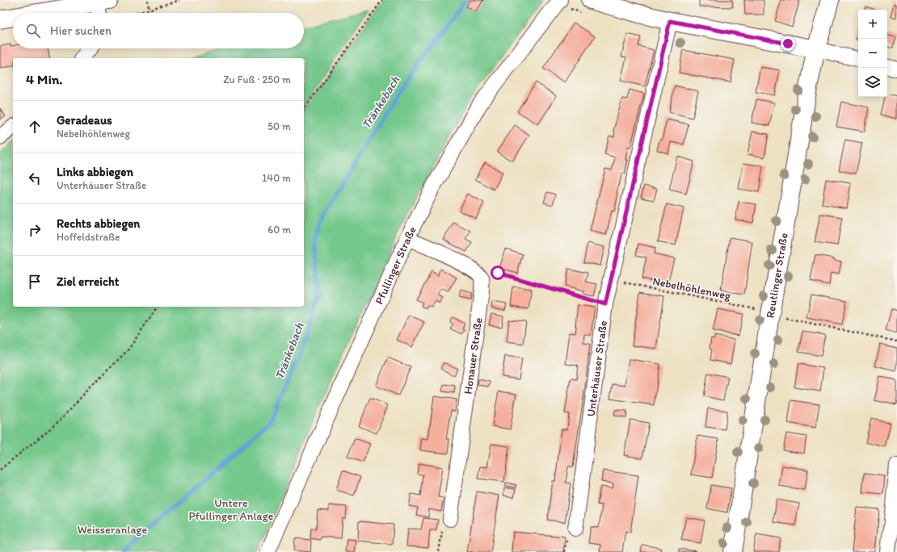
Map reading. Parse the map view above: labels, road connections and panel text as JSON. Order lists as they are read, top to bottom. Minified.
{"streets":{"street":["Pfullinger Straße","Reutlinger Straße","Honauer Straße","Unterhäuser Straße"],"path":["Nebelhöhlenweg"]},"crossings":[["Pfullinger Straße","Honauer Straße"],["Reutlinger Straße","Nebelhöhlenweg"],["Nebelhöhlenweg","Unterhäuser Straße"]],"water":["Tränkebach"],"parks":["Untere Pfullinger Anlage","Weisseranlage"],"page":{"map_buttons":["+","−"],"search":"Hier suchen","heading":["4 Min.","Zu Fuß · 250 m"],"list":[["Geradeaus","Nebelhöhlenweg","50 m"],["Links abbiegen","Unterhäuser Straße","140 m"],["Rechts abbiegen","Hoffeldstraße","60 m"],"Ziel erreicht"]}}
